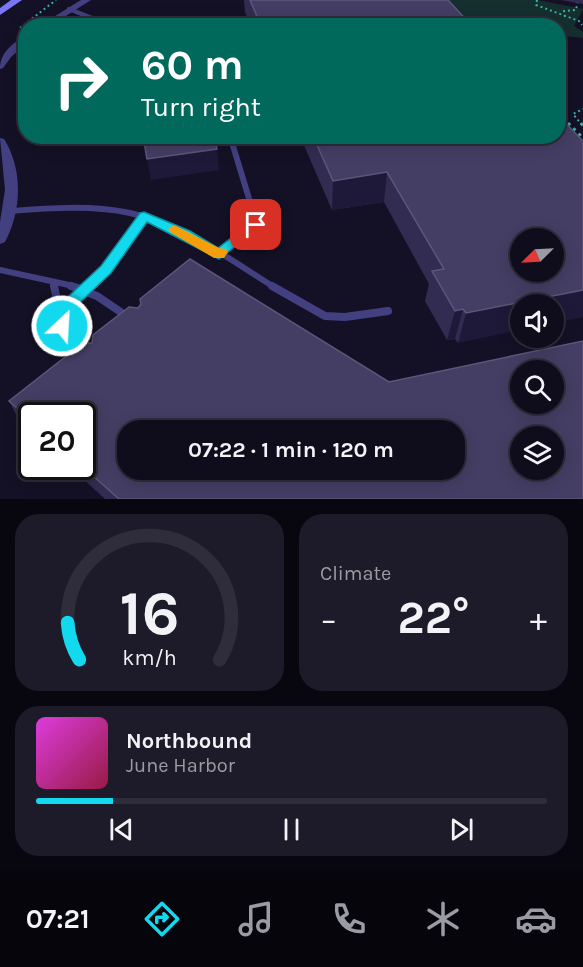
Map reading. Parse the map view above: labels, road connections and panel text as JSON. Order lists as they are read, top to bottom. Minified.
{"north":"bottom left","page":{"turn":["60 m","Turn right"],"limit":"20","trip":"07:22 · 1 min · 120 m","tile":"Climate","heat":["−","22°","+"],"song":["Northbound","June Harbor"],"tabs":"07:21","gauge":["16","km/h"]}}
